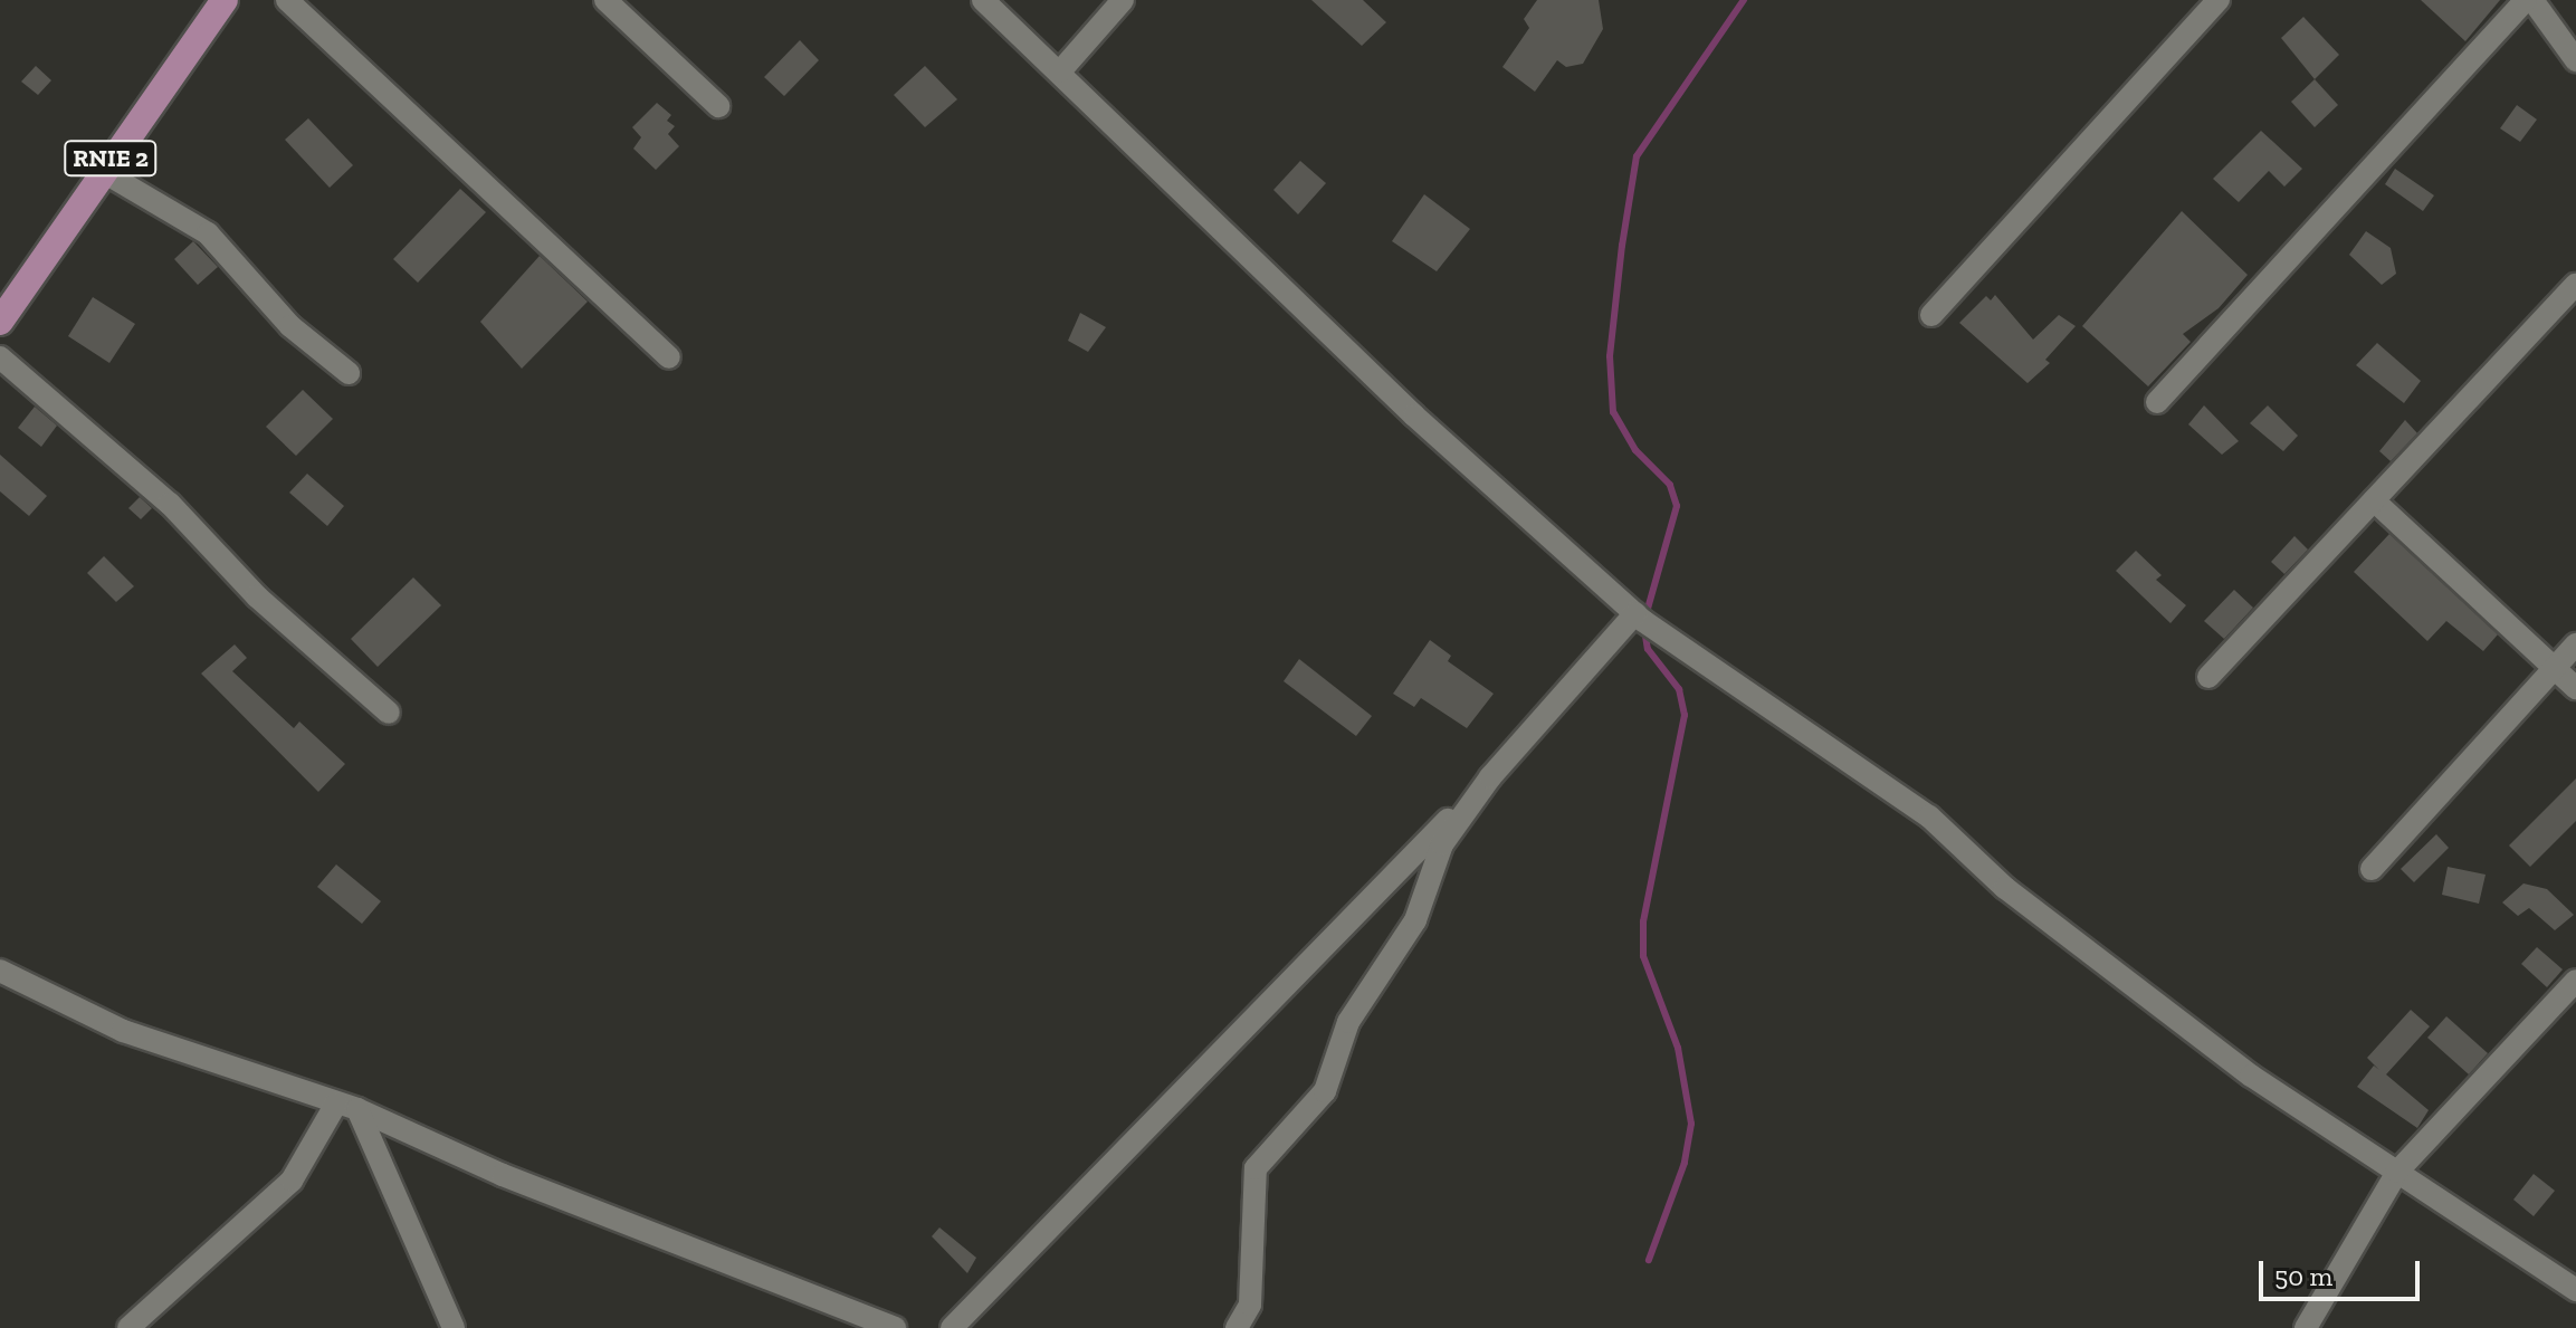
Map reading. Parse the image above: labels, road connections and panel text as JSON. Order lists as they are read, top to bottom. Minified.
{"streets":{"main road":["RNIE 2"]},"scale_bar":"50 m"}
